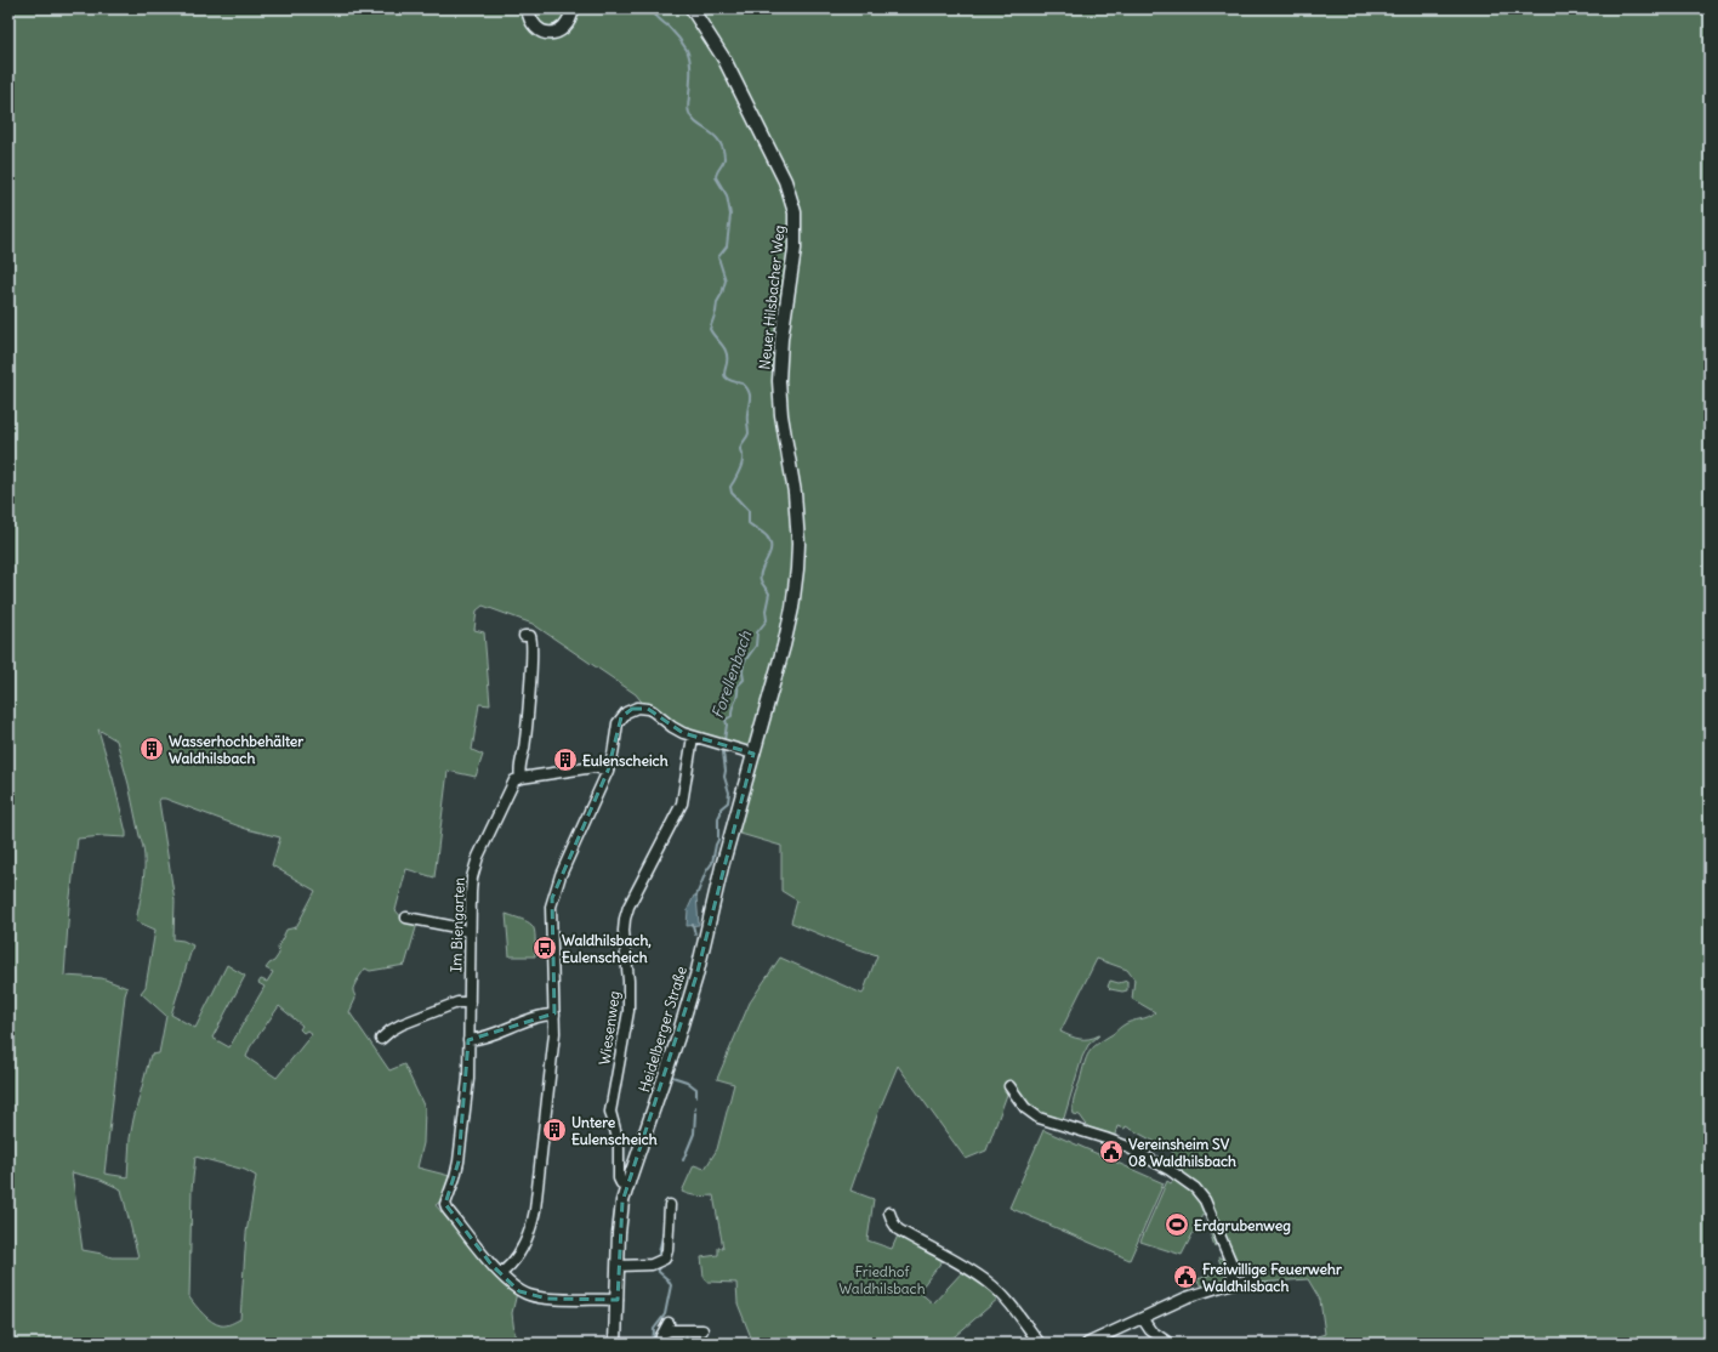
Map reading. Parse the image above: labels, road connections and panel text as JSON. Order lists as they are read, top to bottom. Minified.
{"streets":{"street":["Neuer Hilsbacher Weg","Im Biengarten","Wiesenweg","Heidelberger Straße"]},"crossings":[["Neuer Hilsbacher Weg","Heidelberger Straße"],["Wiesenweg","Heidelberger Straße"]],"water":["Forellenbach"],"parks":["Friedhof Waldhilsbach"],"places":{"building":["Wasserhochbehälter Waldhilsbach","Eulenscheich","Untere Eulenscheich"],"bus stop":["Waldhilsbach, Eulenscheich"],"public building":["Vereinsheim SV 08 Waldhilsbach","Freiwillige Feuerwehr Waldhilsbach"],"sports":["Erdgrubenweg"]}}
